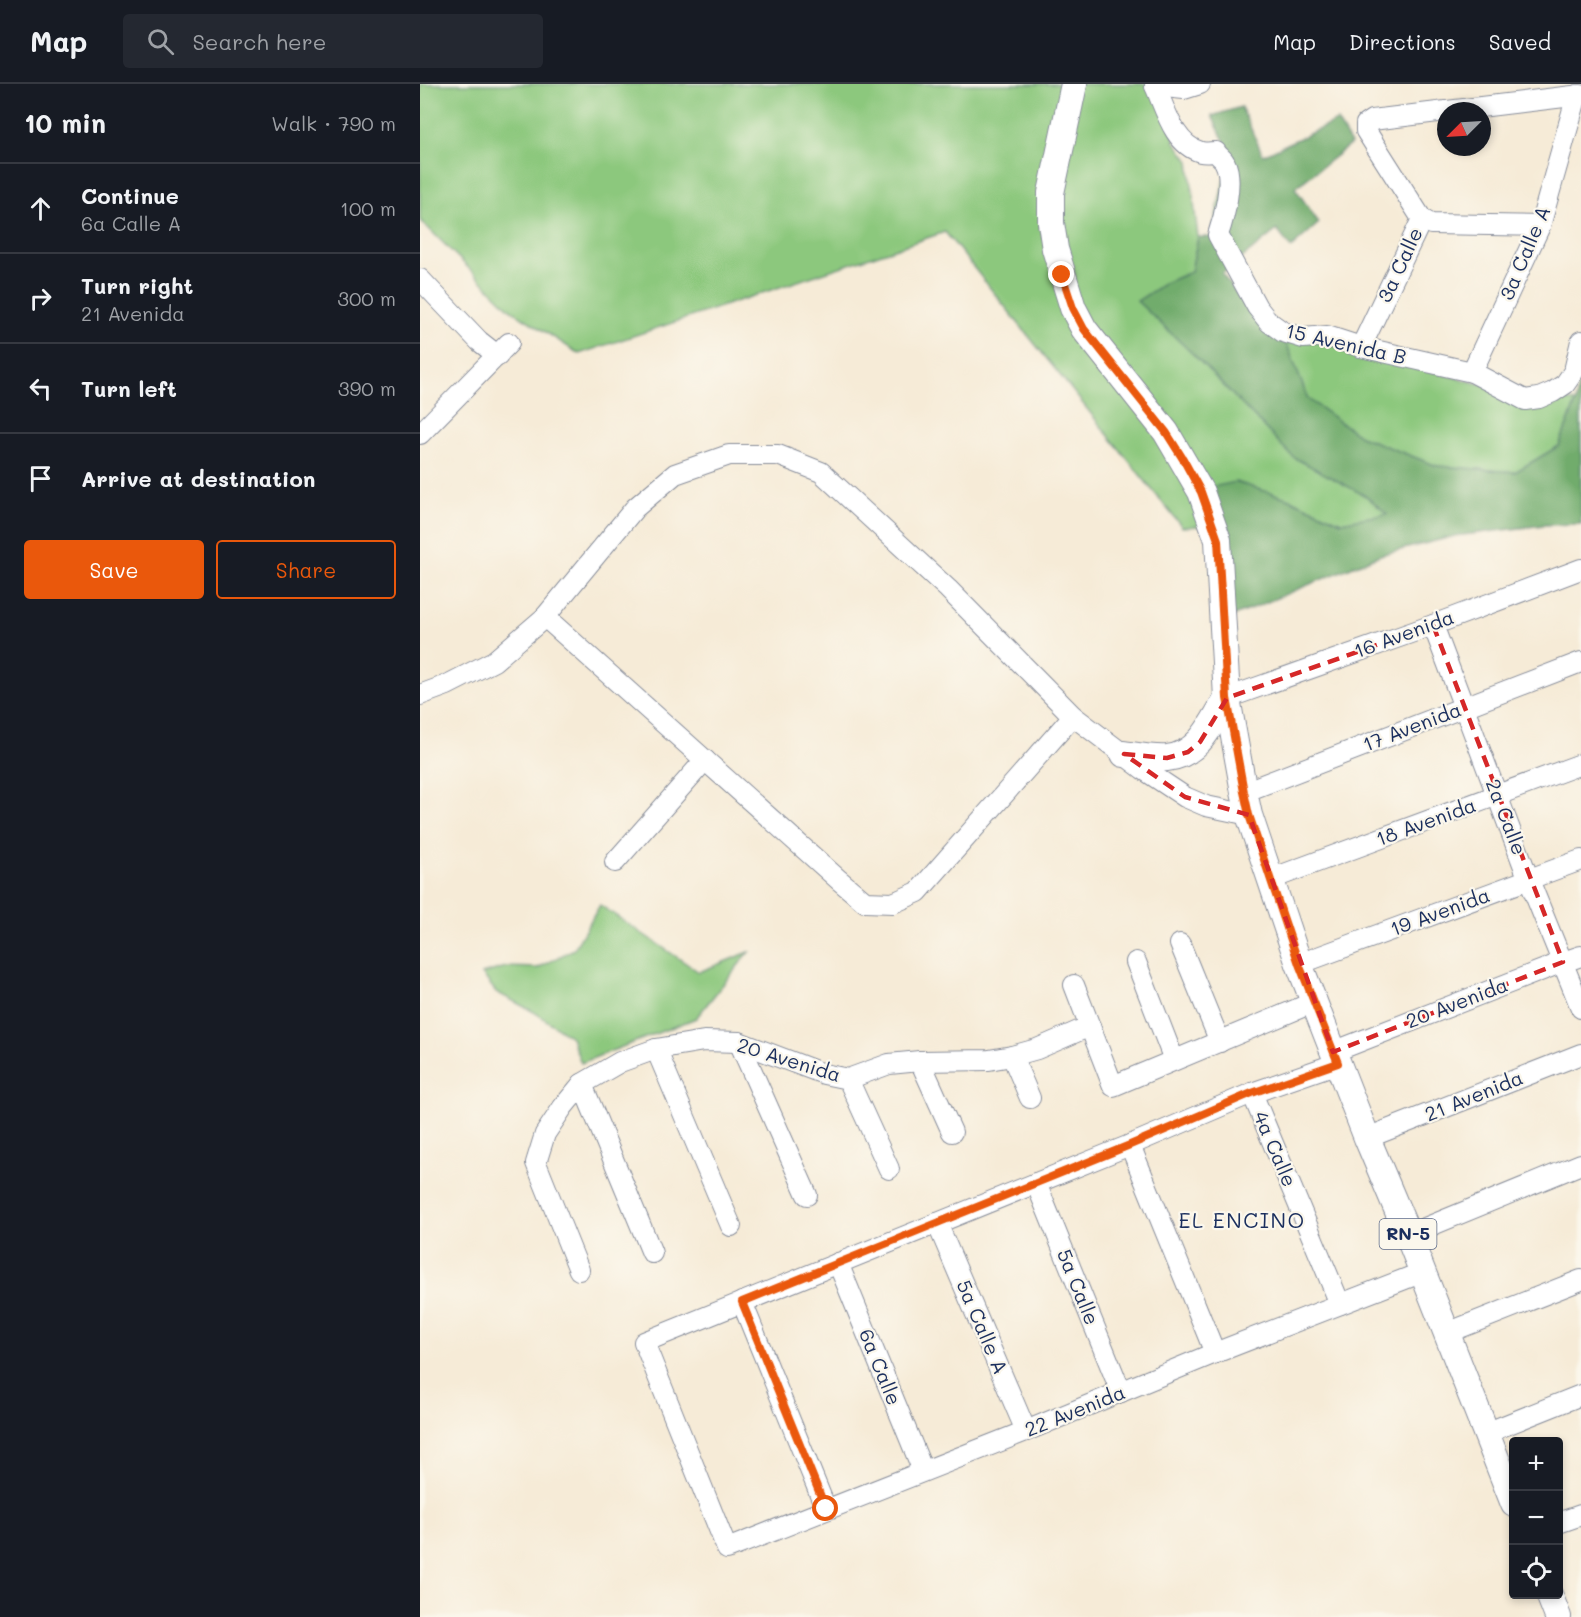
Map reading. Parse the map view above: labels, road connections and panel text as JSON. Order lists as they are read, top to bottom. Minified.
{"streets":{"main road":["RN-5"],"street":["3a Calle A","3a Calle","15 Avenida B","16 Avenida","17 Avenida","2a Calle","18 Avenida","19 Avenida","20 Avenida","21 Avenida","4a Calle","5a Calle","5a Calle A","6a Calle","22 Avenida"]},"crossings":[["3a Calle A","15 Avenida B"],["3a Calle","15 Avenida B"],["16 Avenida","2a Calle"],["16 Avenida","RN-5"],["17 Avenida","2a Calle"],["17 Avenida","RN-5"],["2a Calle","18 Avenida"],["2a Calle","19 Avenida"],["2a Calle","20 Avenida"],["18 Avenida","RN-5"],["19 Avenida","RN-5"],["20 Avenida","RN-5"],["21 Avenida","RN-5"],["4a Calle","22 Avenida"],["RN-5","22 Avenida"],["5a Calle","22 Avenida"],["5a Calle A","22 Avenida"],["6a Calle","22 Avenida"]],"districts":["EL ENCINO"],"north":"bottom left","page":{"header":"Map","search":"Search here","nav":["Map","Directions","Saved"],"heading":["10 min","Walk · 790 m"],"list":[["Continue","6a Calle A","100 m"],["Turn right","21 Avenida","300 m"],["Turn left","390 m"],"Arrive at destination"],"buttons":["Save","Share"],"map_buttons":["+","−"]}}
